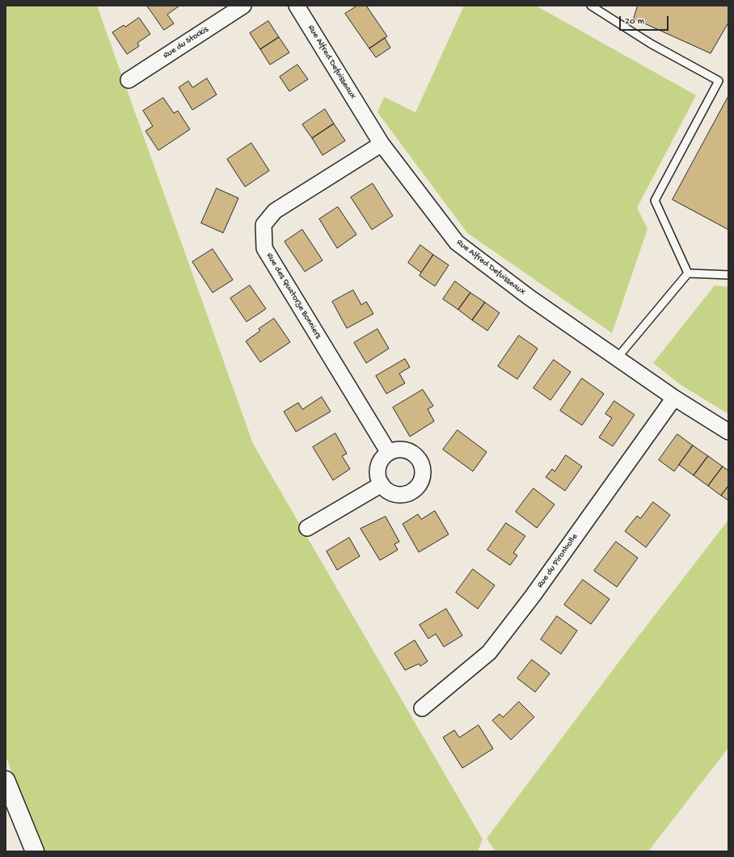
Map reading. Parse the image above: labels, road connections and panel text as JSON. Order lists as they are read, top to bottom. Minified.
{"streets":{"street":["Rue du Stockis","Rue Alfred Defuisseaux","Rue des Quatorze Bonniers","Rue du Pironbolle"]},"crossings":[["Rue Alfred Defuisseaux","Rue des Quatorze Bonniers"],["Rue Alfred Defuisseaux","Rue du Pironbolle"]],"scale_bar":"20 m"}
